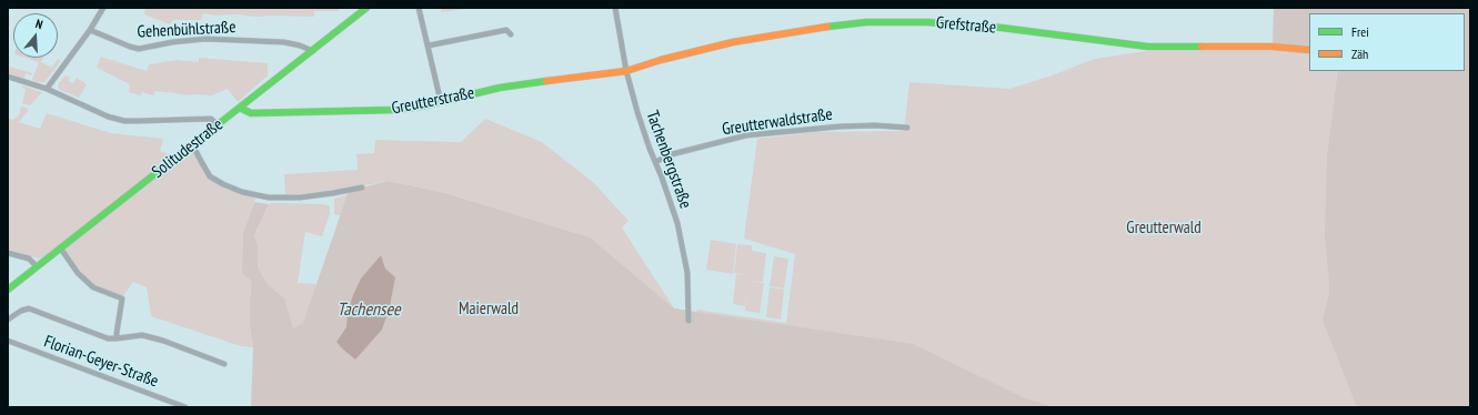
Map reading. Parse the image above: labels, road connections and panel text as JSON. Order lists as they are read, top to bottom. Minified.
{"streets":{"street":["Grefstraße","Gehenbühlstraße","Greutterstraße","Greutterwaldstraße","Solitudestraße","Tachenbergstraße","Florian-Geyer-Straße"]},"crossings":[["Grefstraße","Greutterstraße"],["Grefstraße","Tachenbergstraße"],["Gehenbühlstraße","Solitudestraße"],["Greutterstraße","Solitudestraße"],["Greutterstraße","Tachenbergstraße"],["Greutterwaldstraße","Tachenbergstraße"]],"water":["Tachensee"],"parks":["Greutterwald","Maierwald"],"legend":["Frei","Zäh"],"north":"top"}
